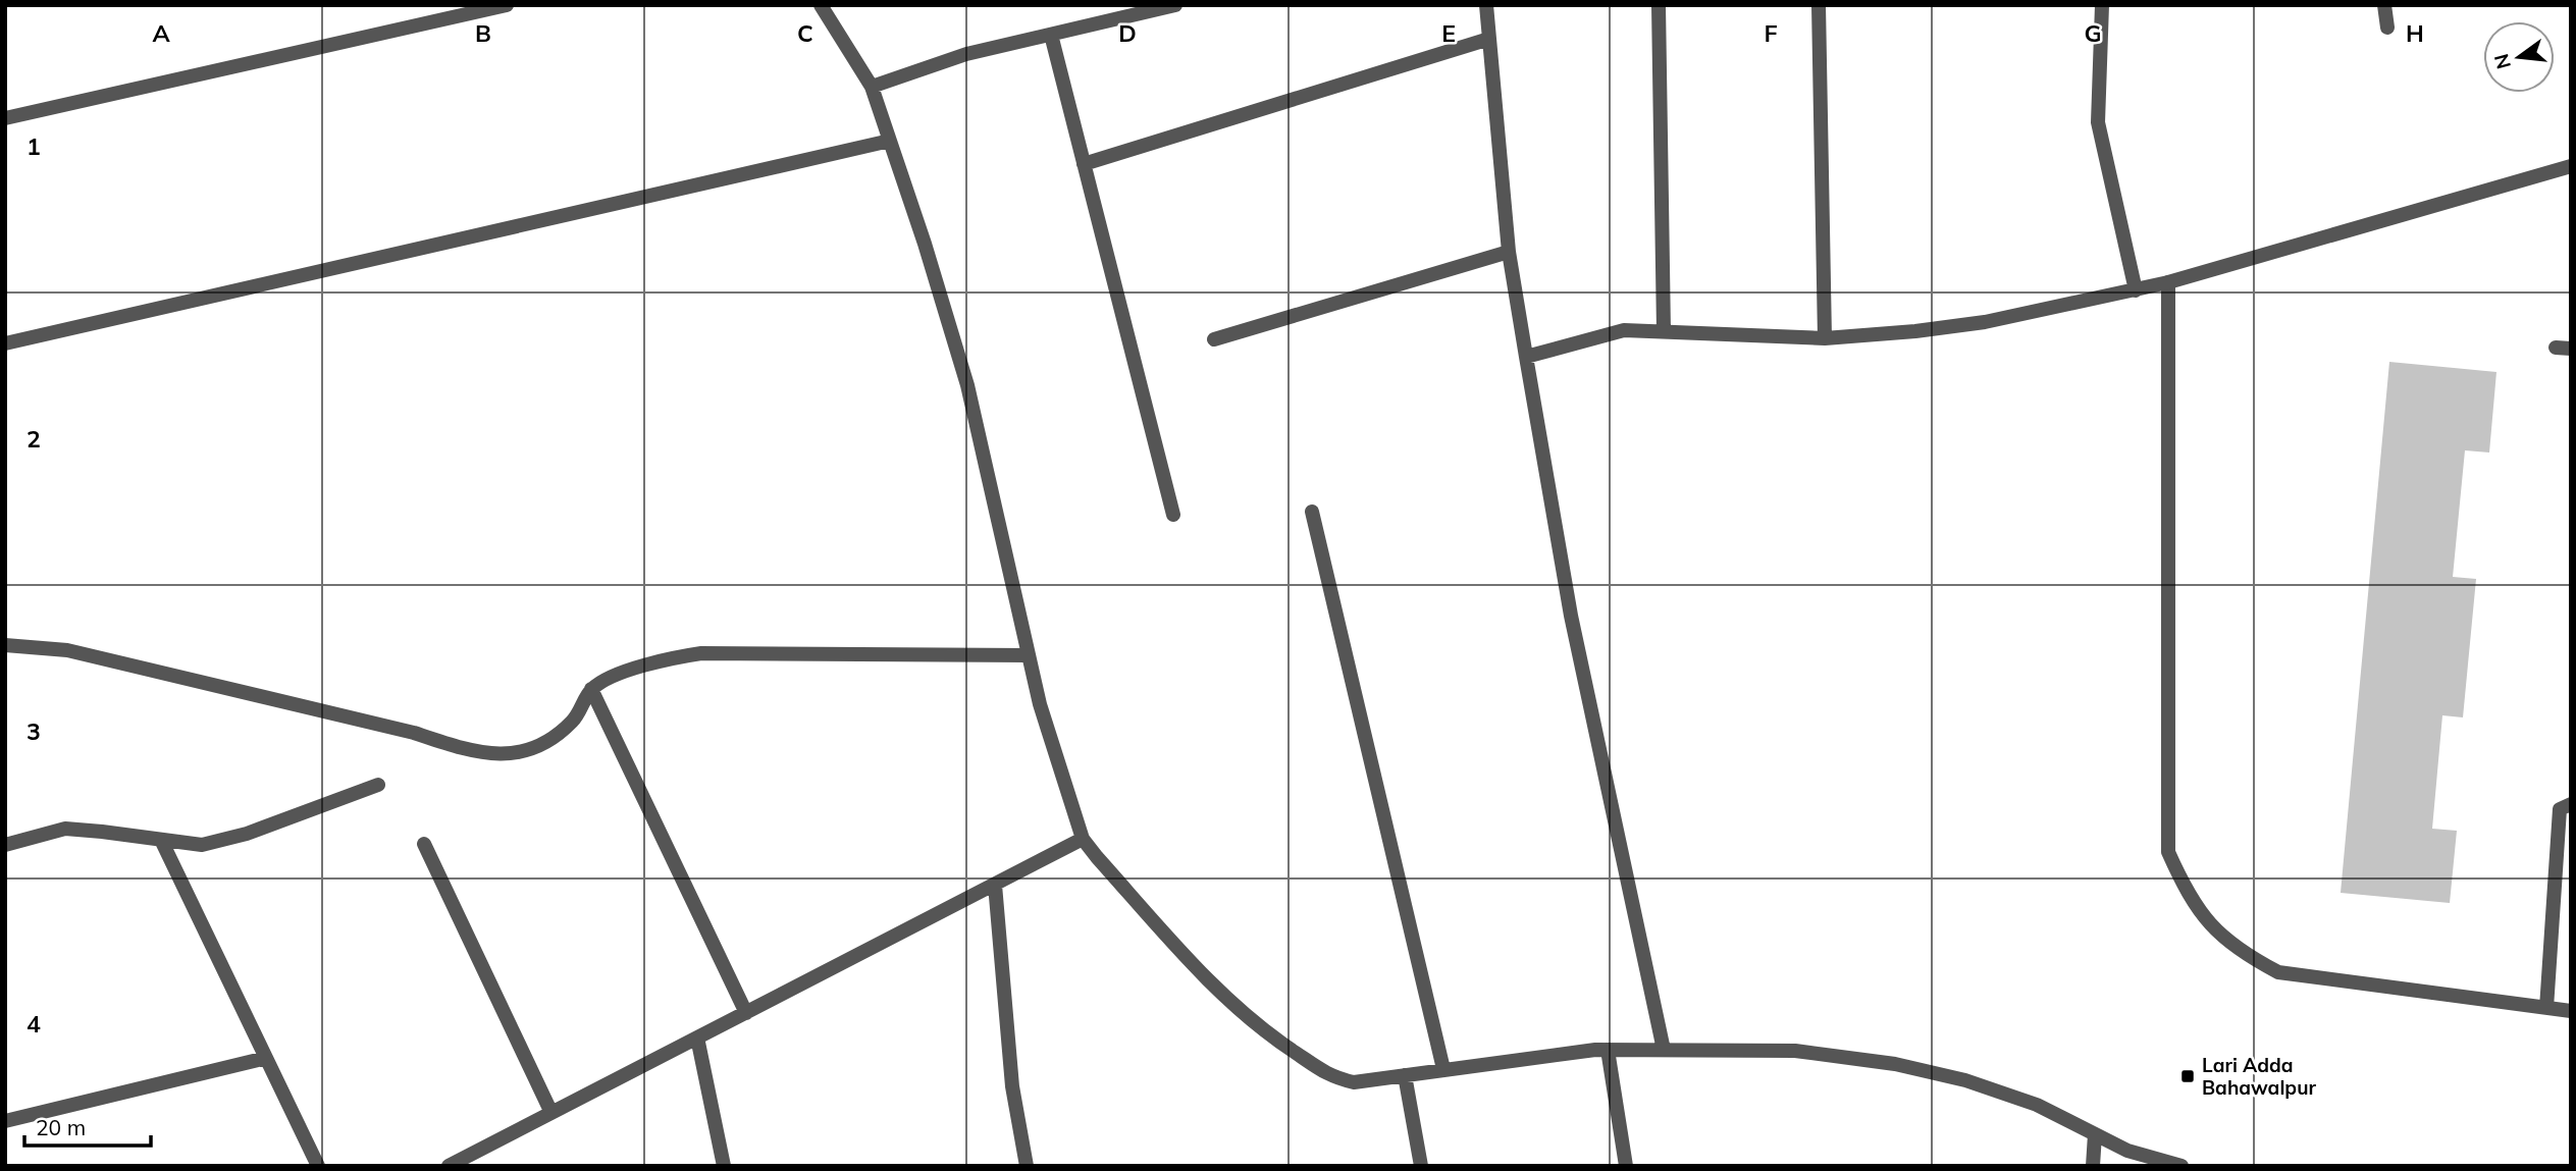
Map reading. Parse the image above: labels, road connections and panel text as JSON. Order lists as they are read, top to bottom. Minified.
{"places":{"transit":["Lari Adda Bahawalpur"]},"scale_bar":"20 m","north":"left","grid":{"columns":["A","B","C","D","E","F","G","H"],"rows":["1","2","3","4"]}}
